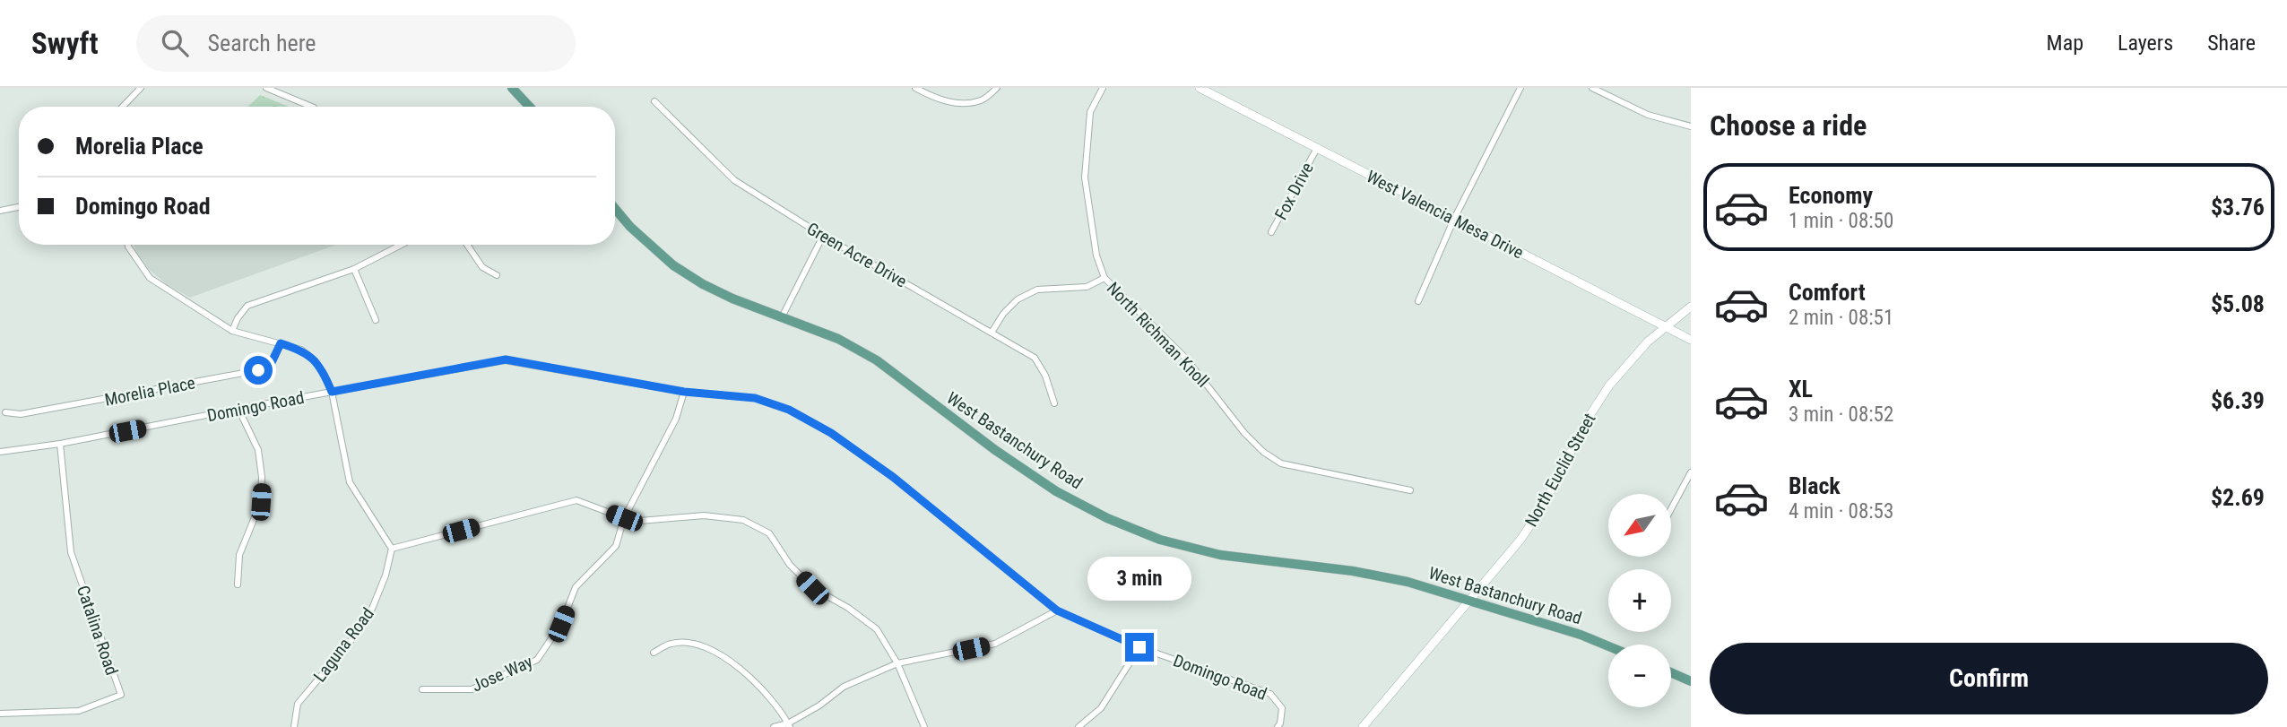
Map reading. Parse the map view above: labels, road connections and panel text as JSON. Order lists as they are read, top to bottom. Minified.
{"streets":{"main road":["West Bastanchury Road"],"street":["Fox Drive","West Valencia Mesa Drive","Green Acre Drive","North Richman Knoll","Morelia Place","Domingo Road","North Euclid Street","Catalina Road","Laguna Road","Jose Way"]},"crossings":[["Fox Drive","West Valencia Mesa Drive"],["West Valencia Mesa Drive","North Euclid Street"],["Domingo Road","Catalina Road"],["Domingo Road","Jose Way"],["West Bastanchury Road","North Euclid Street"]],"north":"bottom left","page":{"header":"Swyft","search":"Search here","nav":["Map","Layers","Share"],"heading":"Choose a ride","banner":["Morelia Place","Domingo Road"],"list":[{"name":"Economy","note":"1 min · 08:50","value":"$3.76"},{"name":"Comfort","note":"2 min · 08:51","value":"$5.08"},{"name":"XL","note":"3 min · 08:52","value":"$6.39"},{"name":"Black","note":"4 min · 08:53","value":"$2.69"}],"map_buttons":["+","−"],"bubble":"3 min","buttons":"Confirm"}}
